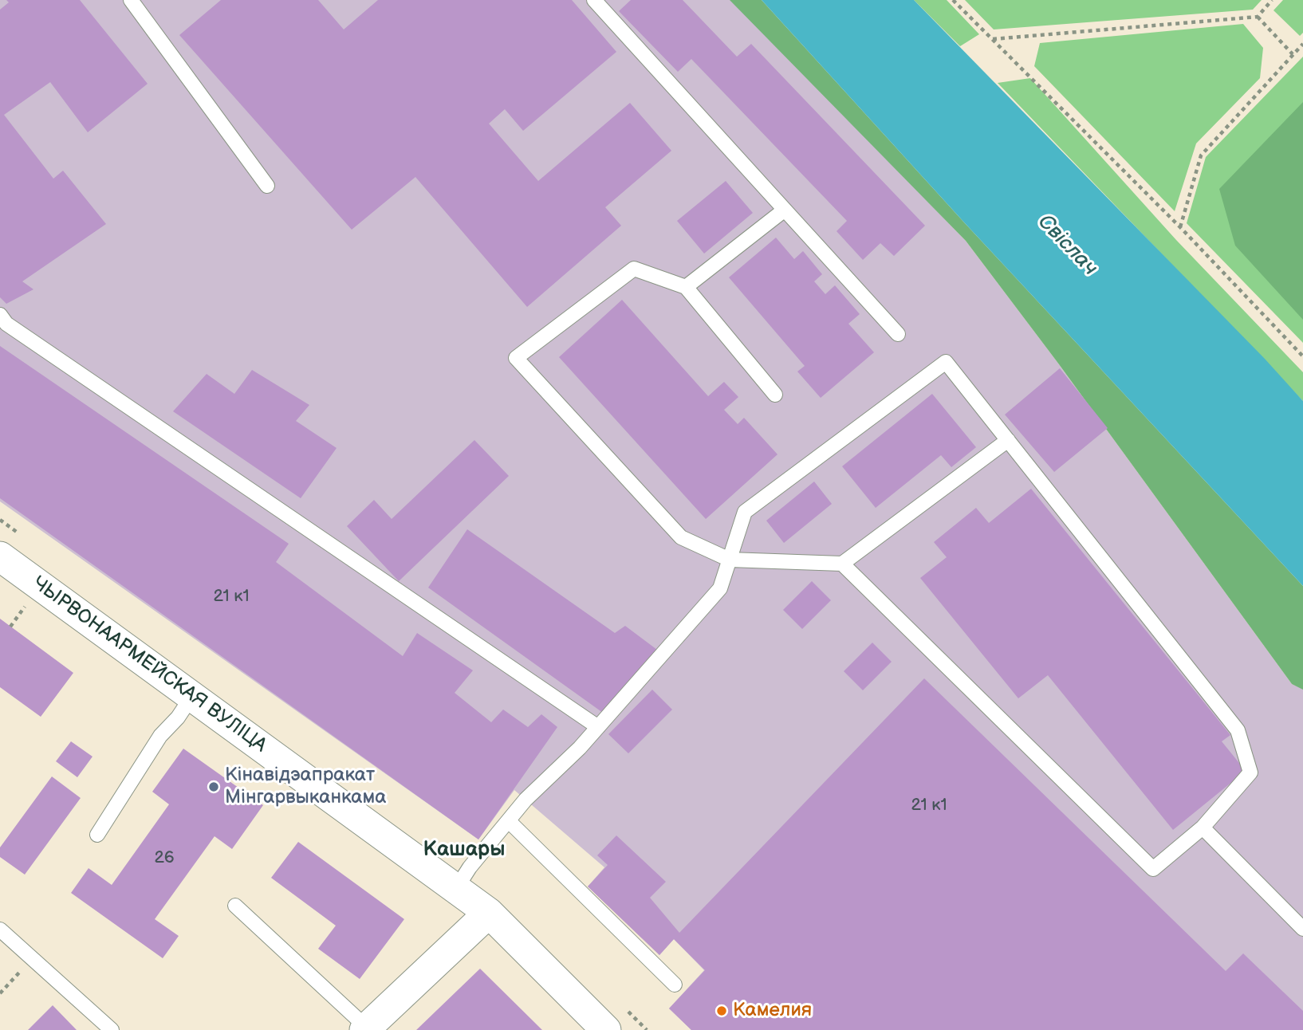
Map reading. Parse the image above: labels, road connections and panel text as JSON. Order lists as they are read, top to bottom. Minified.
{"streets":{"street":["ЧЫРВОНААРМЕЙСКАЯ ВУЛІЦА"]},"districts":["Кашары"],"water":["Свіслач"],"places":["Кінавідэапракат Мінгарвыканкама","Камелия"],"house_numbers":["21 к1","21 к1","26"]}
